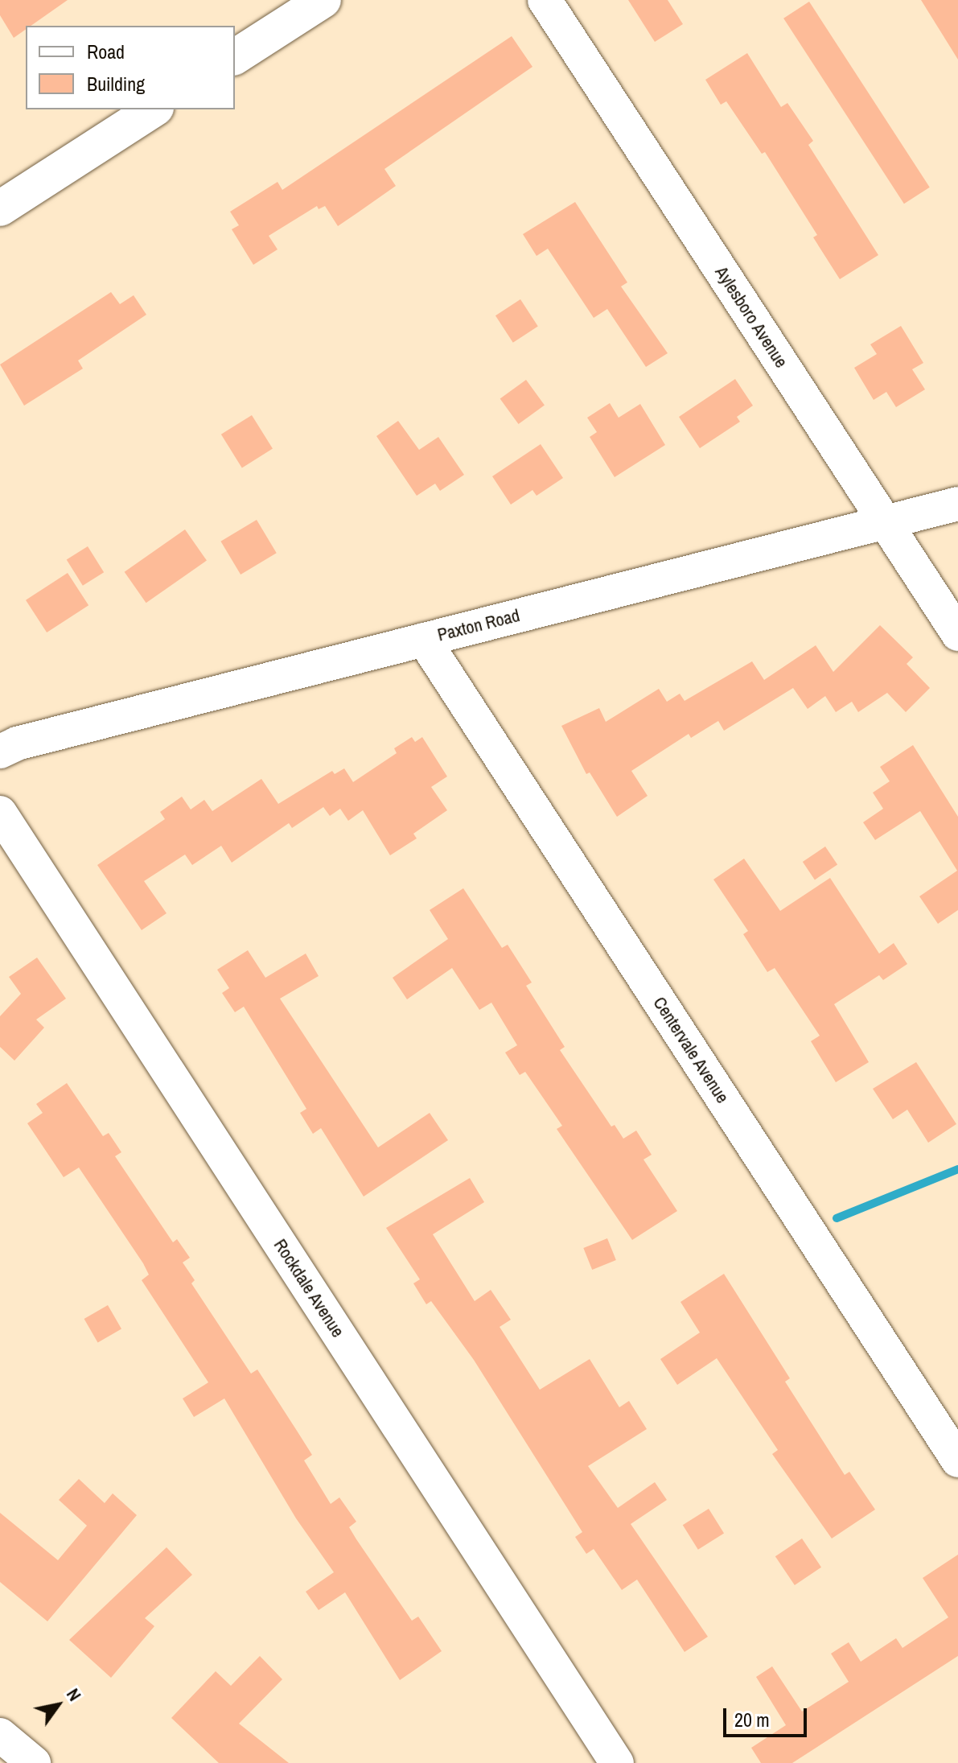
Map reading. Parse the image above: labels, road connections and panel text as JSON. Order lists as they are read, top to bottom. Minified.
{"streets":{"street":["Aylesboro Avenue","Paxton Road","Centervale Avenue","Rockdale Avenue"]},"crossings":[["Aylesboro Avenue","Paxton Road"],["Paxton Road","Centervale Avenue"]],"legend":["Road","Building"],"scale_bar":"20 m","north":"top right"}
